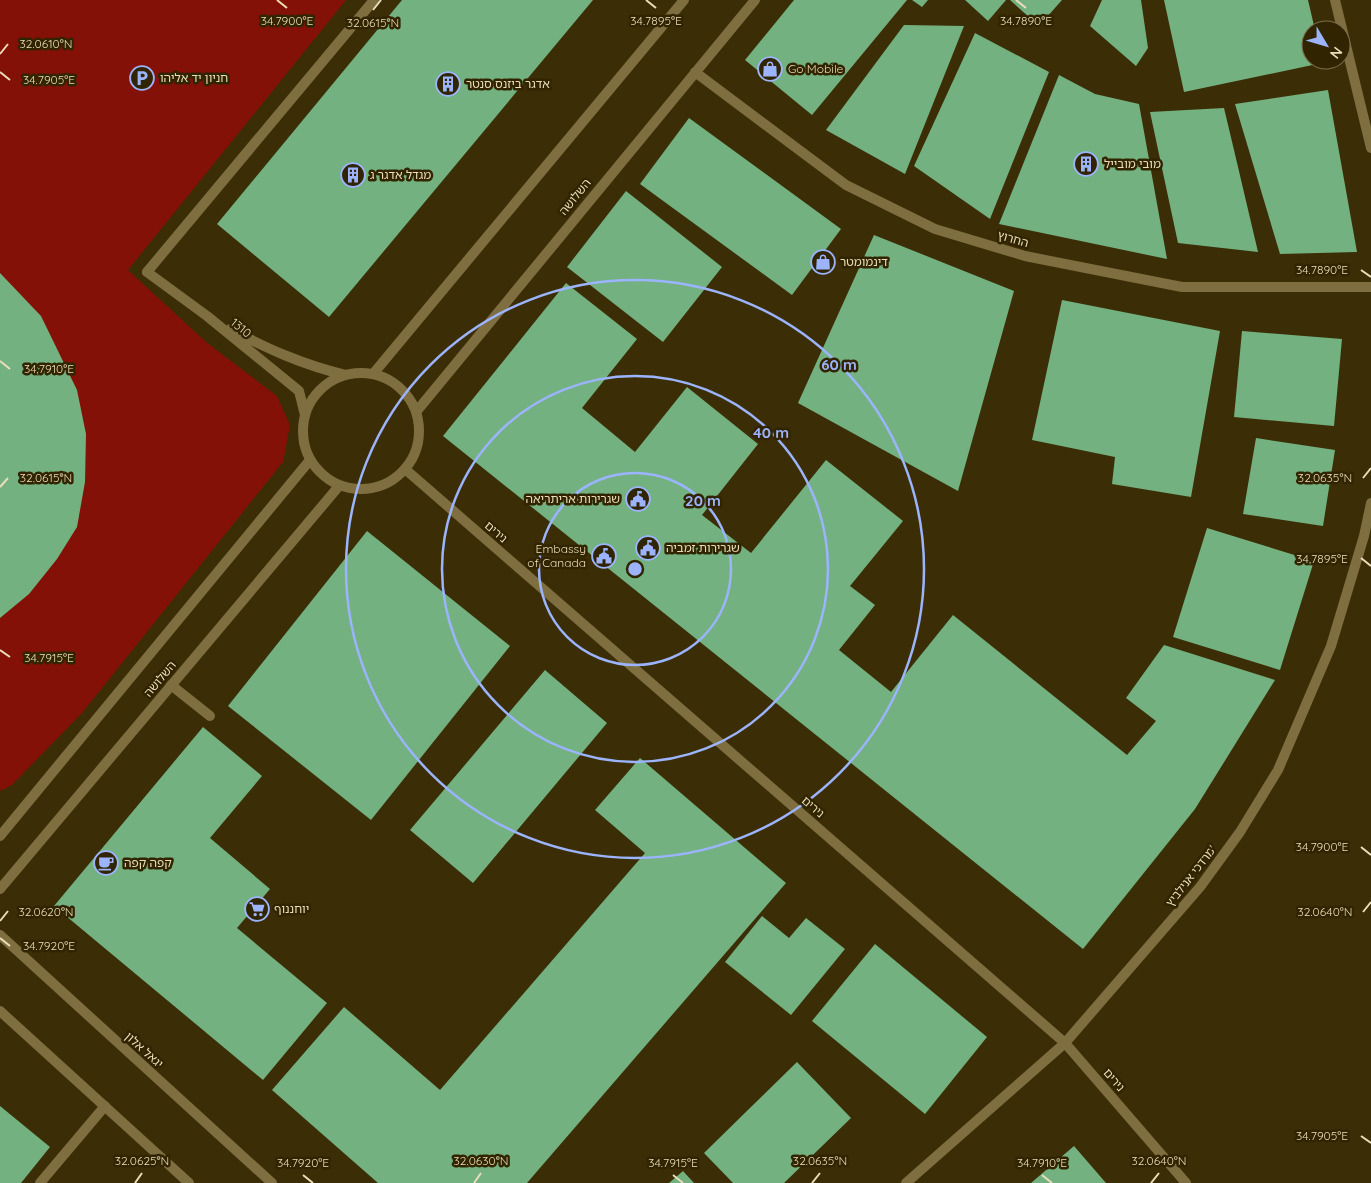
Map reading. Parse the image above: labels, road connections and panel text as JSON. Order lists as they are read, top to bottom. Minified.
{"streets":{"street":["השלושה","החרוץ","1310","נירים","מרדכי אנילביץ'","יגאל אלון"]},"crossings":[["השלושה","החרוץ"],["השלושה","1310"],["השלושה","נירים"],["1310","נירים"],["נירים","מרדכי אנילביץ'"]],"places":{"shop":["Go Mobile","דינמומטר"],"parking":["חניון יד אליהו"],"building":["אדגר ביזנס סנטר","מובי מובייל","מגדל אדגר ג"],"public building":["שגרירות אריתריאה","שגרירות זמביה","Embassy of Canada"],"cafe":["קפה קפה"],"supermarket":["יוחננוף"]},"north":"bottom right","coordinates":["34.7900°E","34.7895°E","34.7890°E","32.0615°N","32.0610°N","34.7905°E","34.7910°E","32.0635°N","34.7915°E","32.0620°N","32.0640°N","34.7920°E","32.0625°N","32.0630°N"],"rings":["60 m","40 m","20 m"]}
